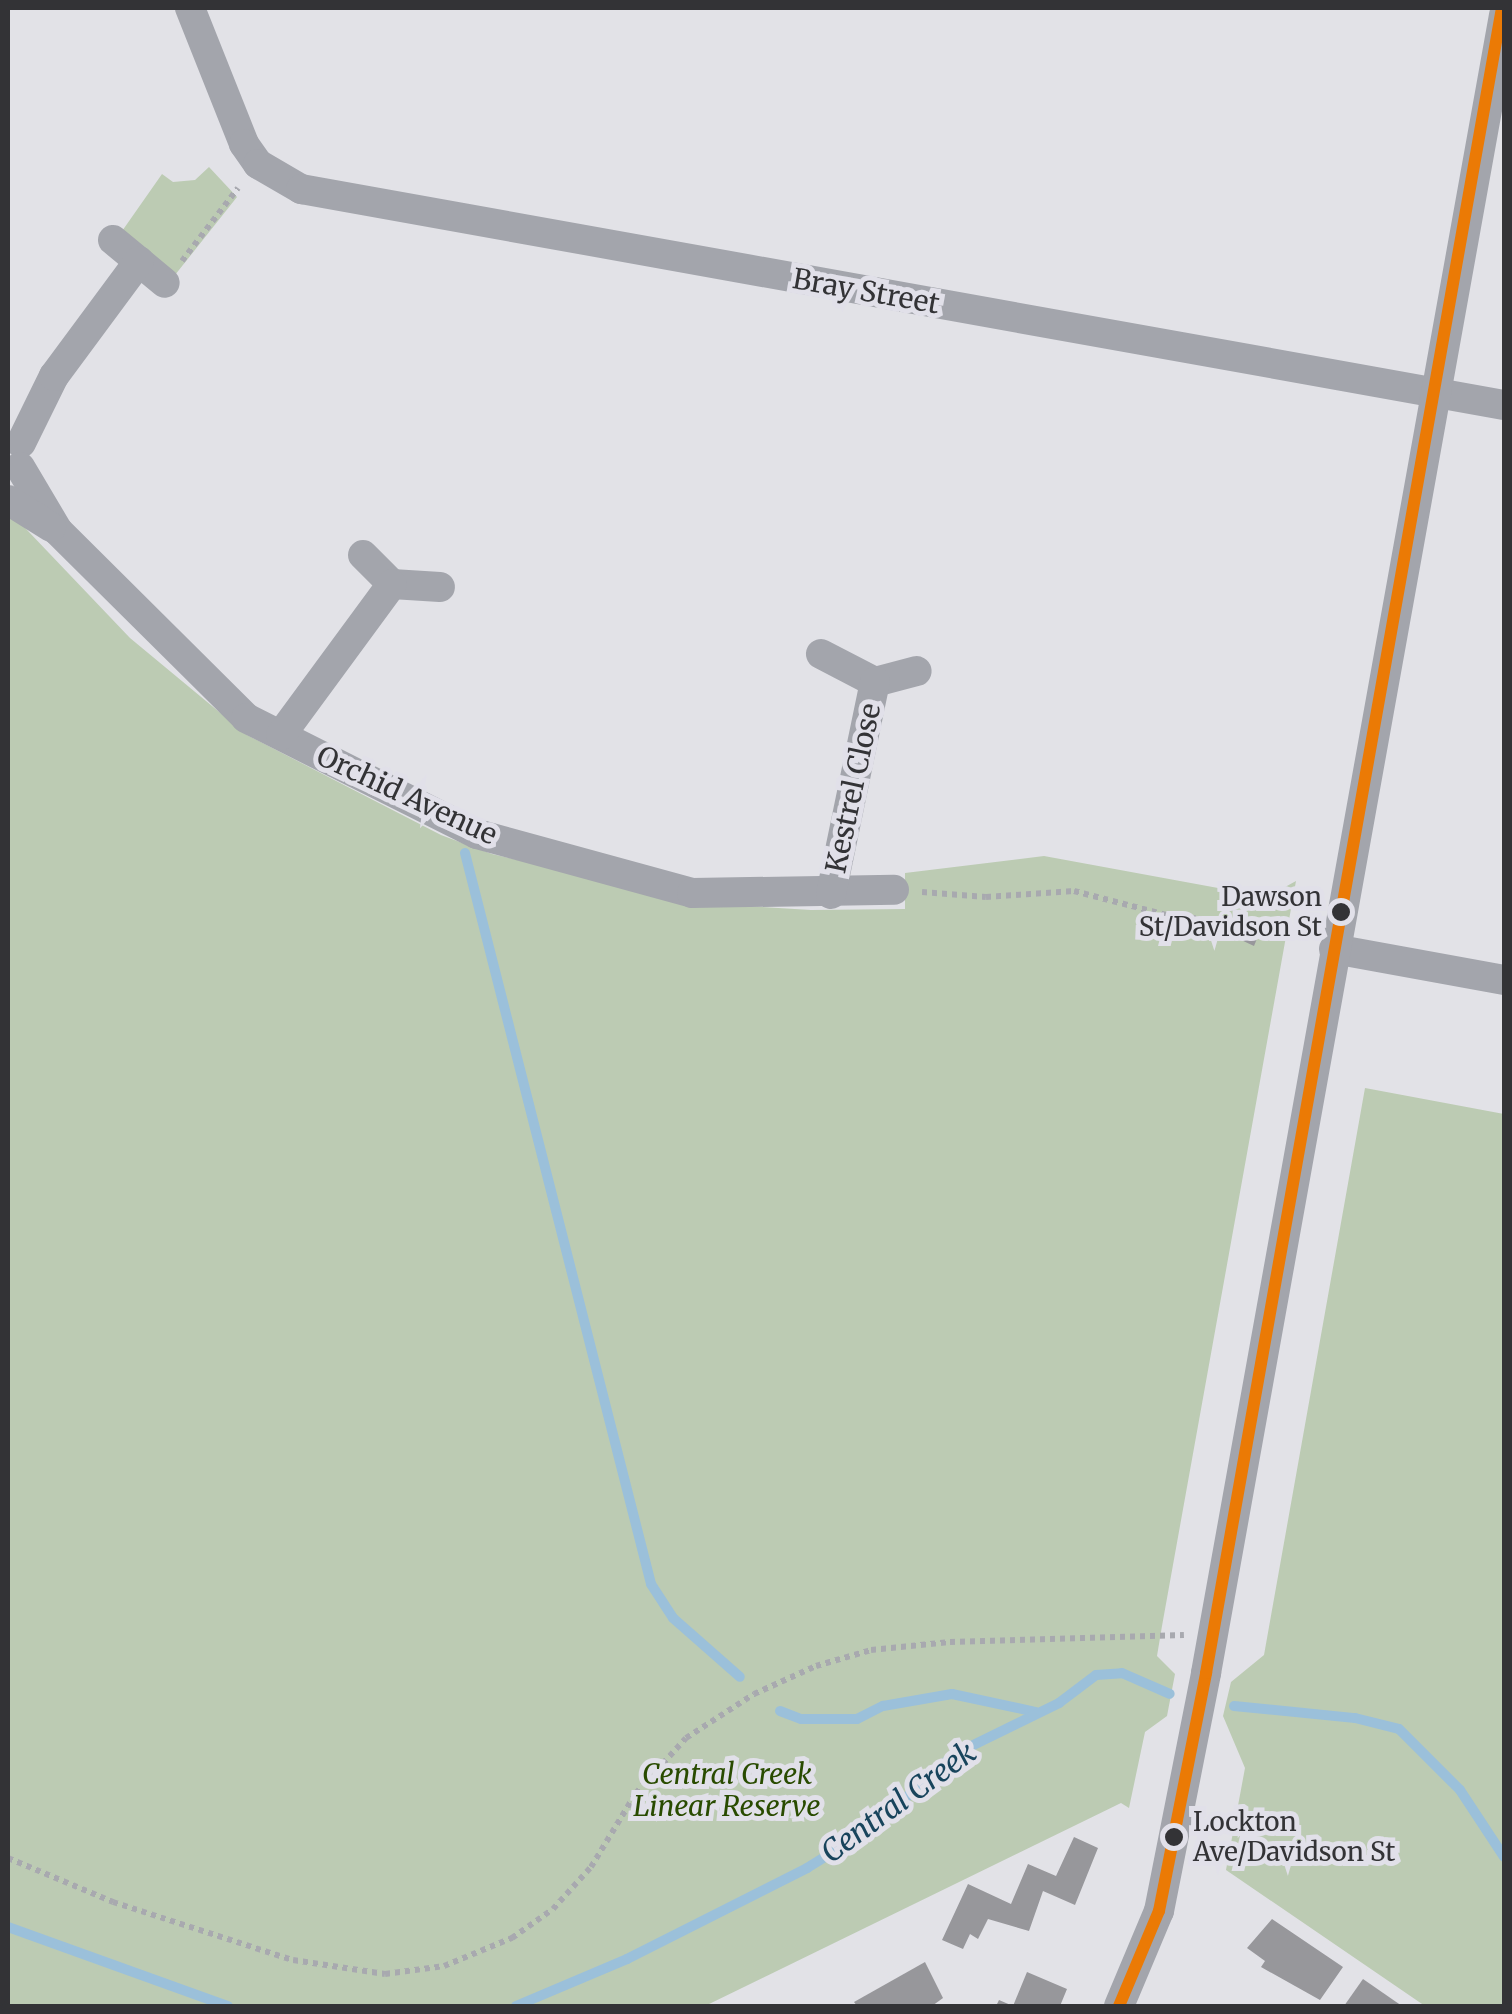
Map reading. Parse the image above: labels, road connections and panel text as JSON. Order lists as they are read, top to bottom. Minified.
{"streets":{"street":["Bray Street","Kestrel Close","Orchid Avenue"]},"crossings":[["Kestrel Close","Orchid Avenue"]],"water":["Central Creek"],"parks":["Central Creek Linear Reserve"],"places":["Dawson St/Davidson St","Lockton Ave/Davidson St"]}
